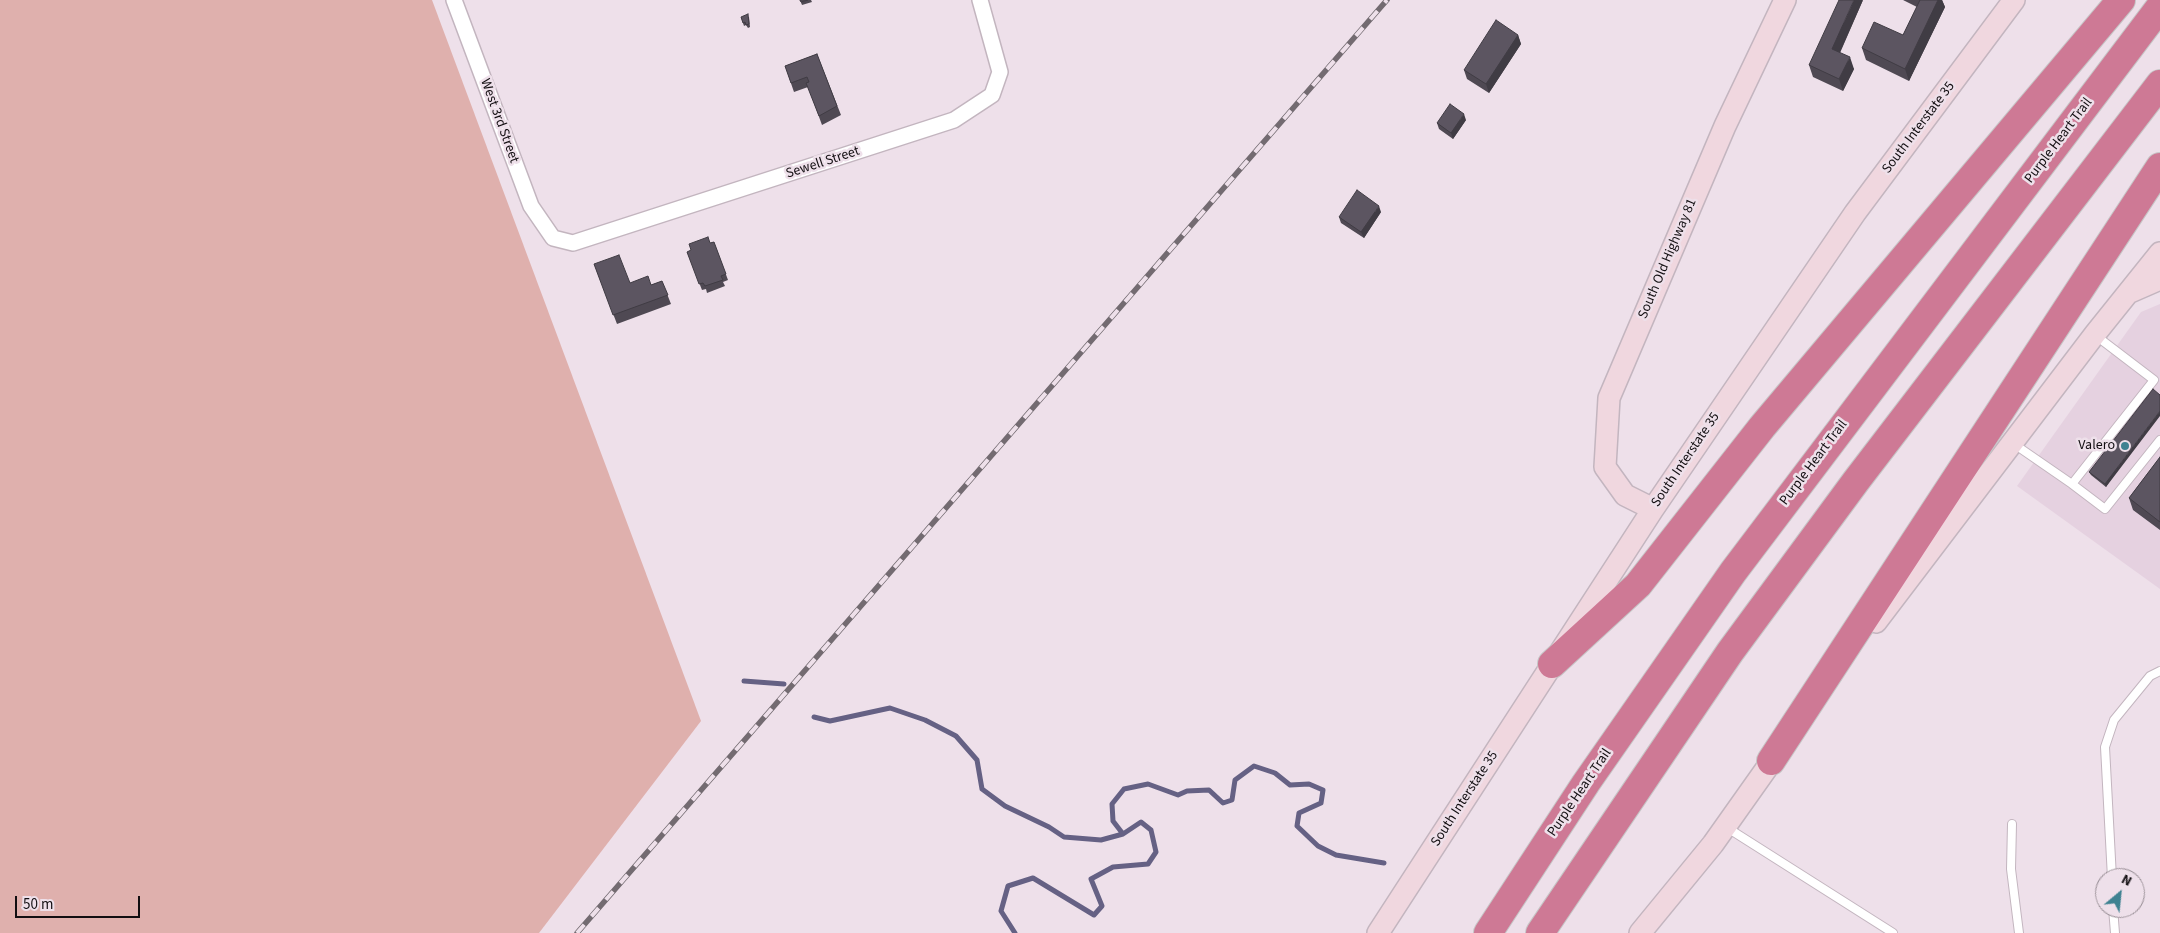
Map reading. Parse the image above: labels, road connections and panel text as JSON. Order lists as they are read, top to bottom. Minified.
{"streets":{"highway":["Purple Heart Trail"],"main road":["South Interstate 35","South Old Highway 81"],"street":["West 3rd Street","Sewell Street"]},"crossings":[["West 3rd Street","Sewell Street"],["South Interstate 35","South Old Highway 81"]],"places":["Valero"],"scale_bar":"50 m","north":"top right"}
